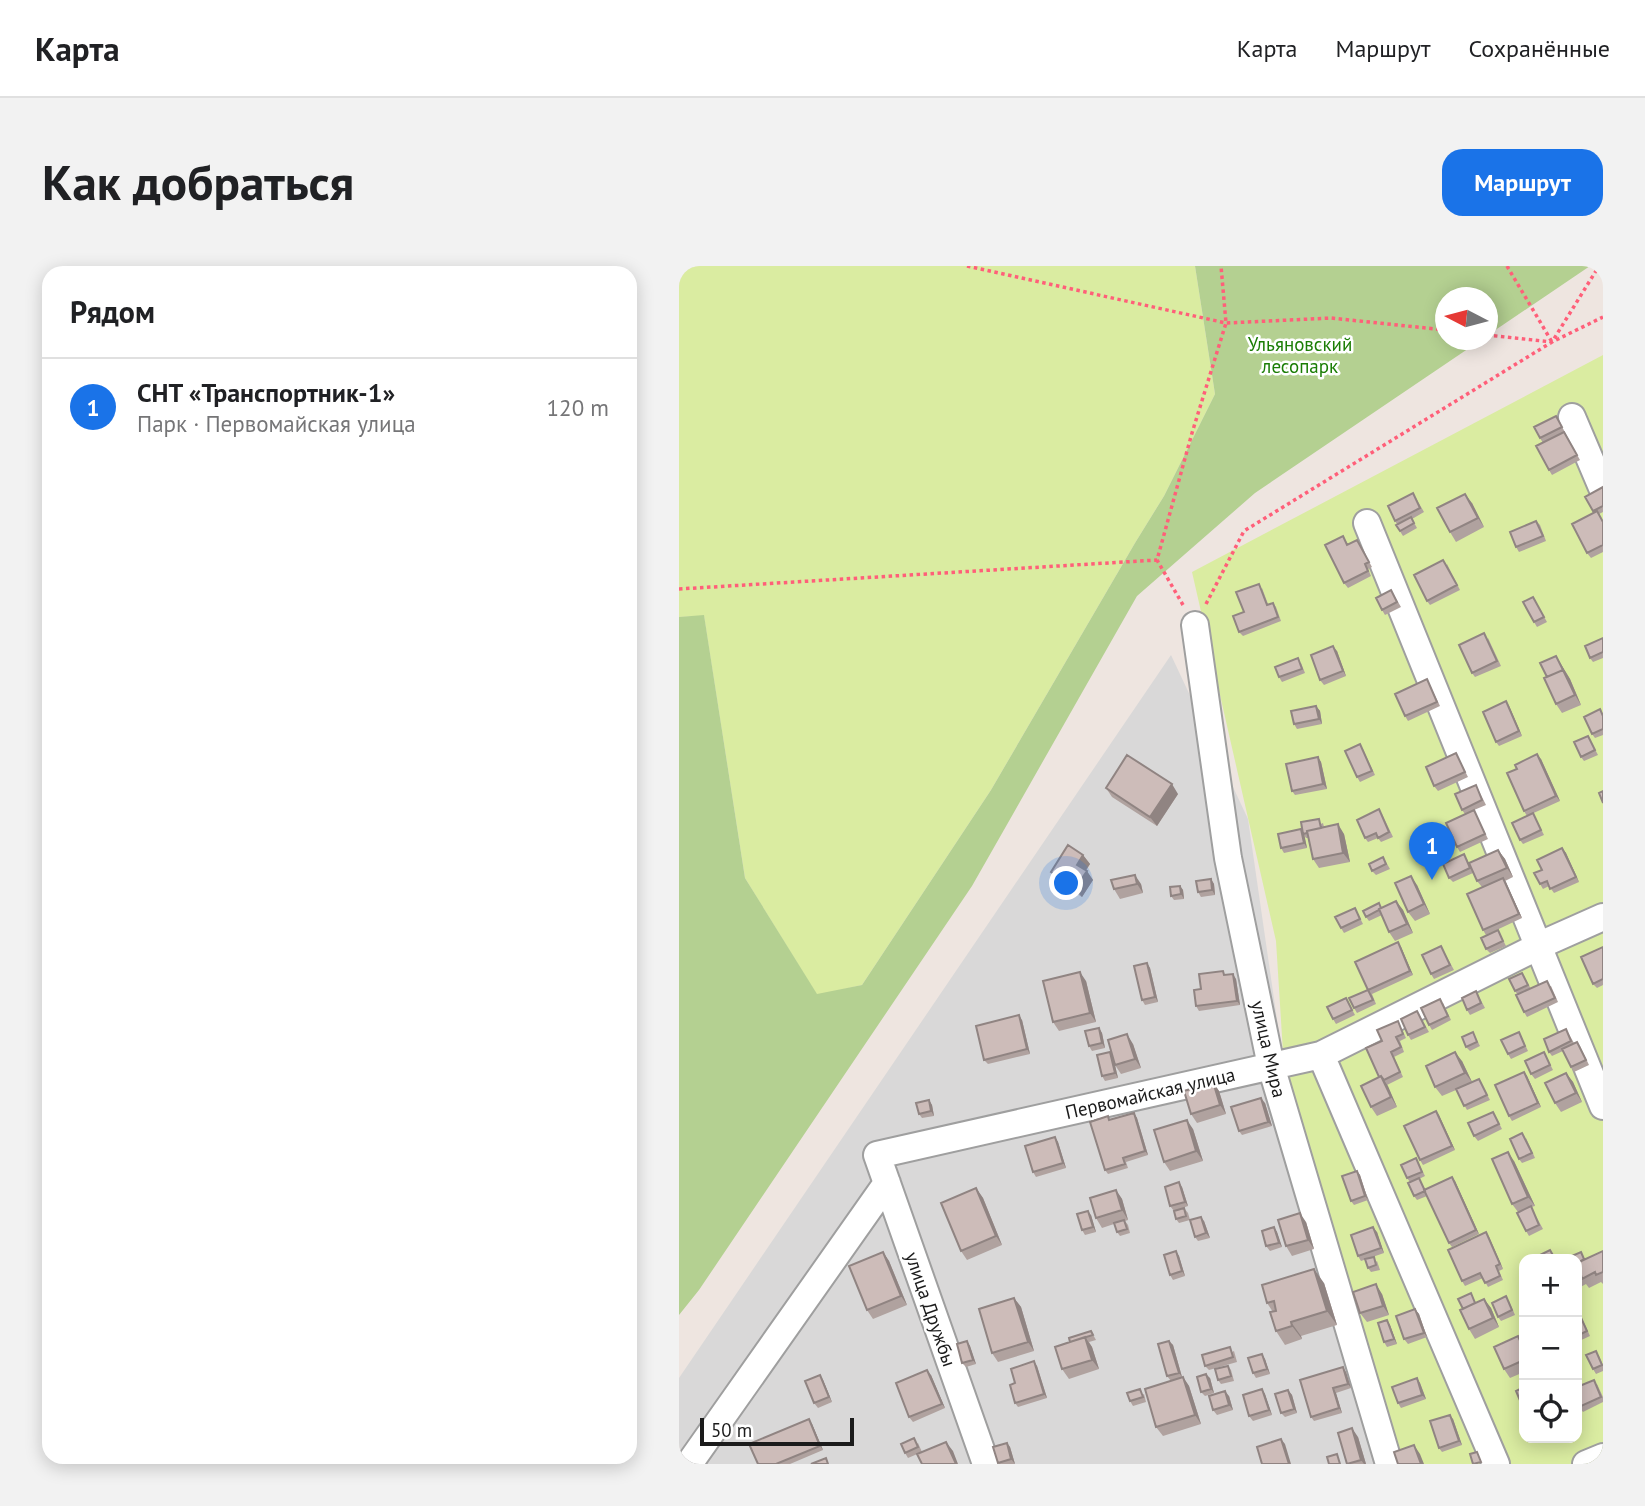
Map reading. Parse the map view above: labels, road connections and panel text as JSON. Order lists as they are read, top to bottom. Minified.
{"streets":{"street":["улица Мира","Первомайская улица","улица Дружбы"]},"crossings":[["улица Мира","Первомайская улица"],["Первомайская улица","улица Дружбы"]],"parks":["Ульяновский лесопарк"],"scale_bar":"50 m","north":"left","page":{"header":"Карта","nav":["Карта","Маршрут","Сохранённые"],"buttons":"Маршрут","title":"Как добраться","heading":"Рядом","list":[{"mark":"1","name":"СНТ «Транспортник-1»","note":"Парк · Первомайская улица","value":"120 m"}],"pins":"1","map_buttons":["+","−"],"scale":"50 m"}}
